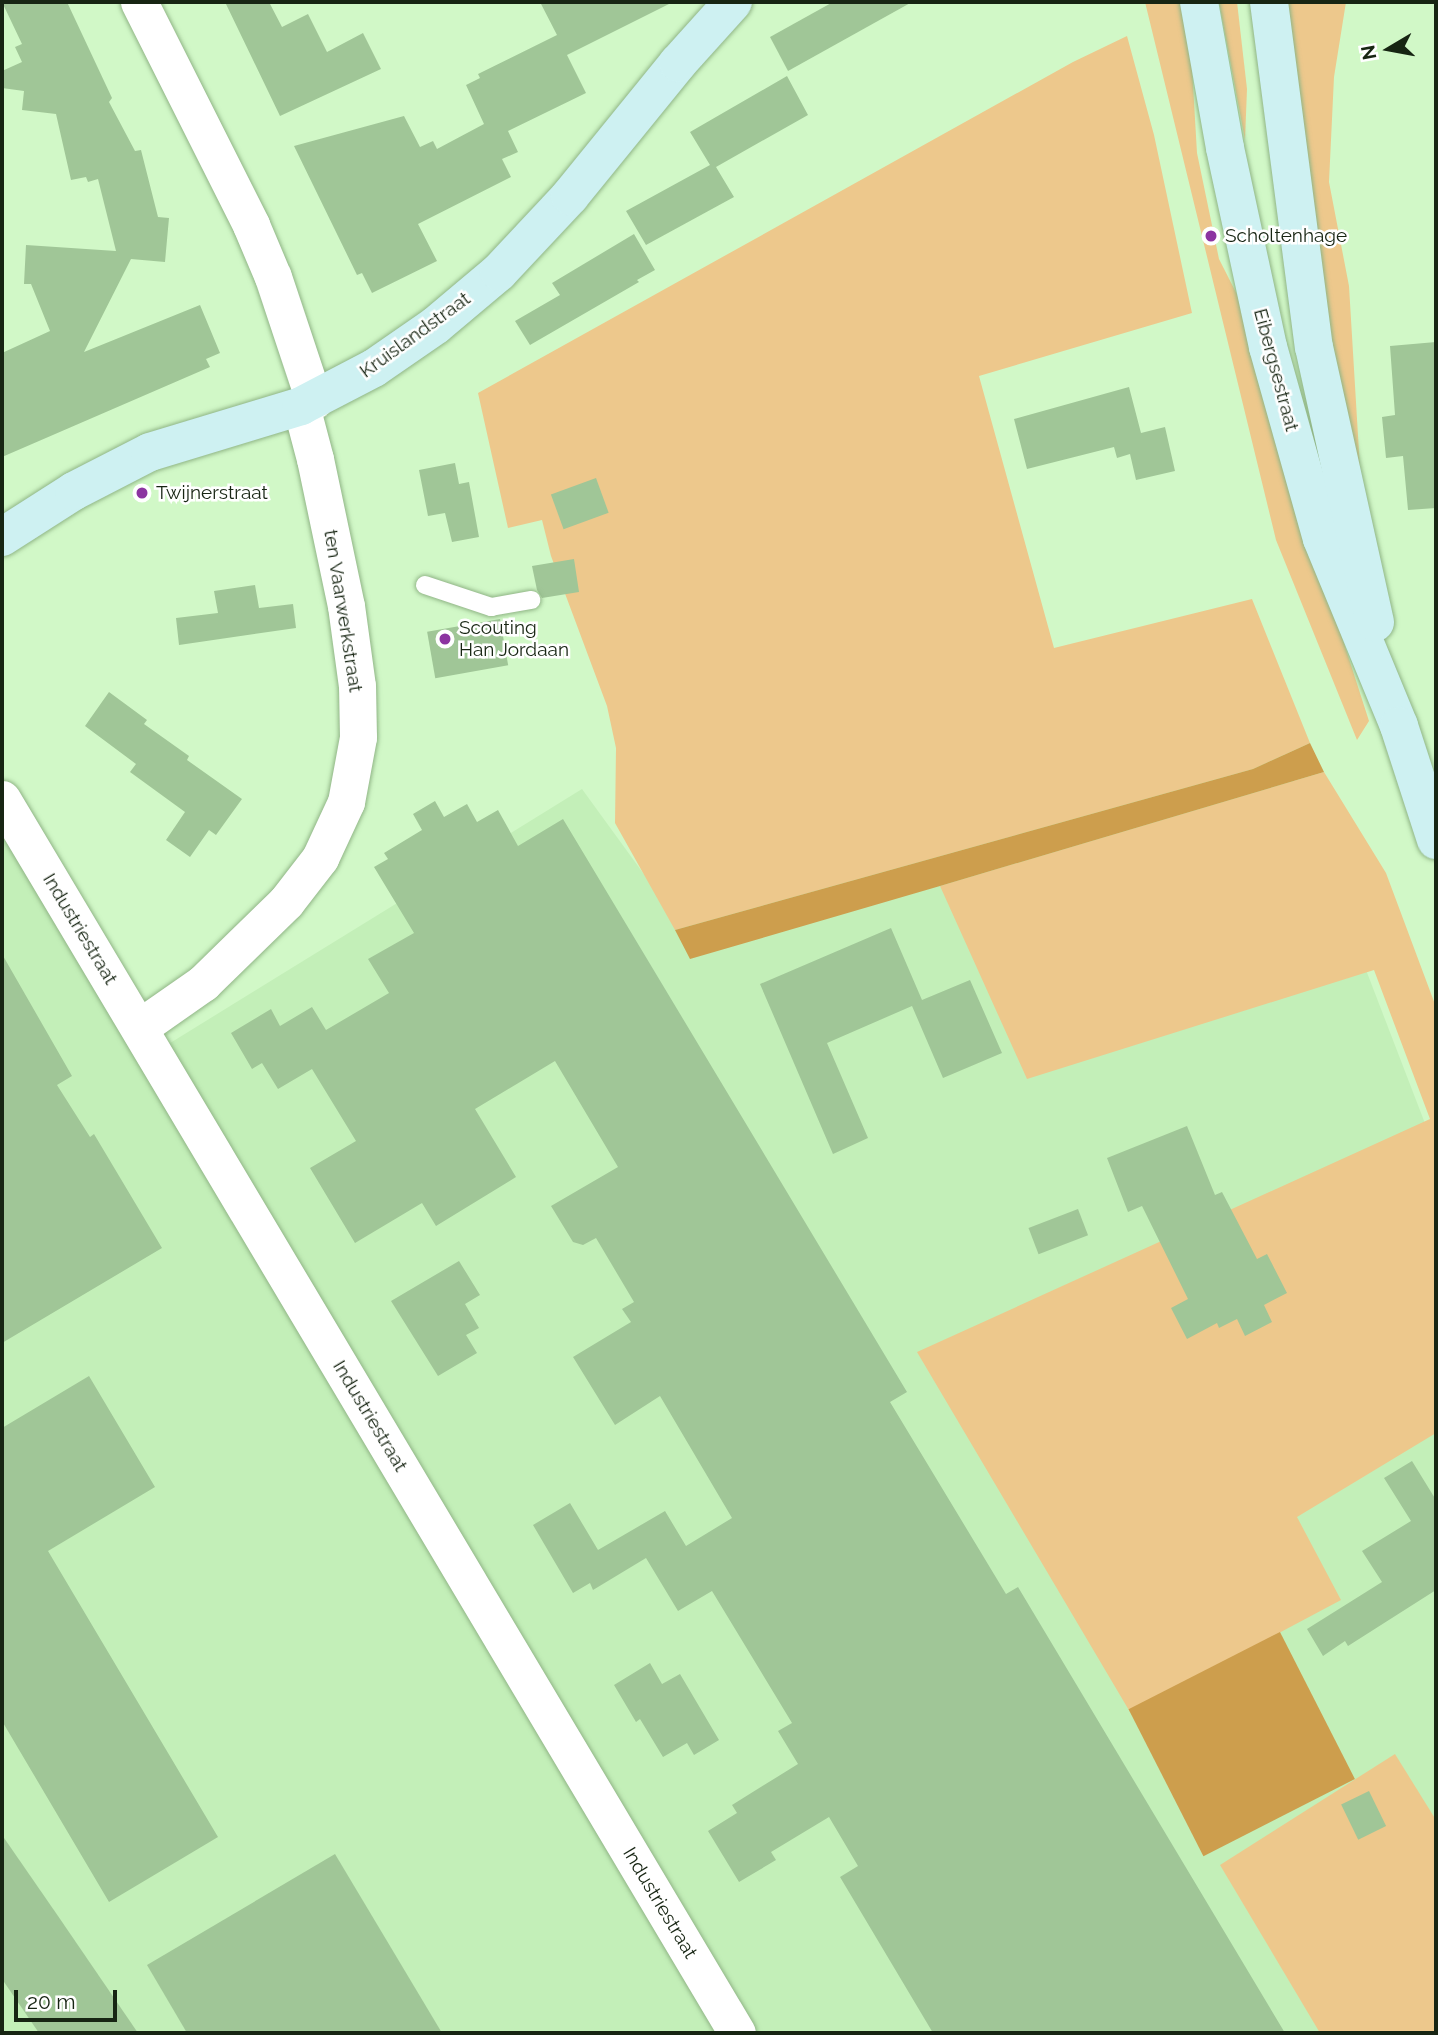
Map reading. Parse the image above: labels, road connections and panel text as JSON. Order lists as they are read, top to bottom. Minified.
{"streets":{"main road":["Kruislandstraat","Eibergsestraat"],"street":["ten Vaarwerkstraat","Industriestraat"]},"crossings":[["Kruislandstraat","ten Vaarwerkstraat"],["ten Vaarwerkstraat","Industriestraat"]],"places":["Scholtenhage","Twijnerstraat","Scouting Han Jordaan"],"scale_bar":"20 m","north":"left"}
